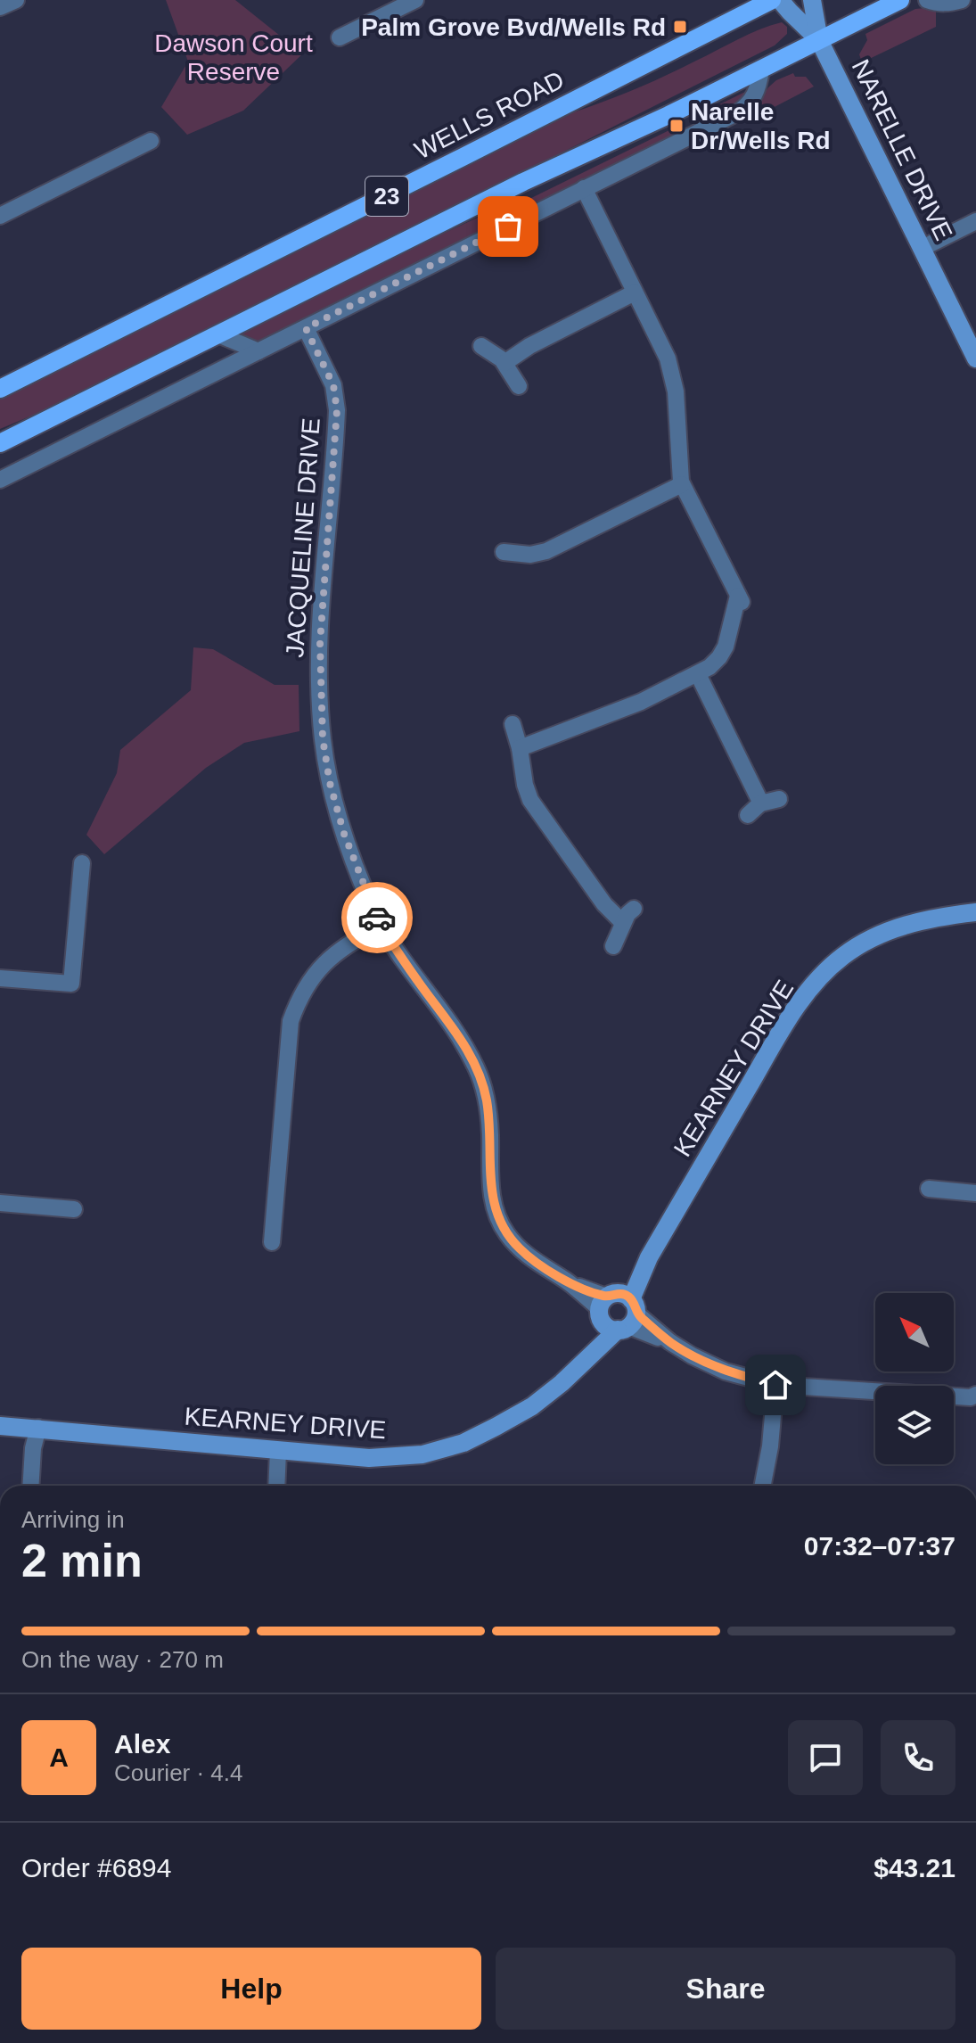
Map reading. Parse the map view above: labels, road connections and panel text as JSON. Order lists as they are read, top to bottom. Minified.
{"streets":{"main road":["WELLS ROAD","23"],"street":["NARELLE DRIVE","JACQUELINE DRIVE","KEARNEY DRIVE"]},"crossings":[["NARELLE DRIVE","23"],["JACQUELINE DRIVE","KEARNEY DRIVE"]],"parks":["Dawson Court Reserve"],"places":{"transit":["Palm Grove Bvd/Wells Rd","Narelle Dr/Wells Rd"]},"north":"top left","page":{"heading":["2 min","Arriving in","07:32–07:37"],"panel":["Alex","Courier · 4.4","Order #6894","$43.21"],"bar":"On the way · 270 m","round":"A","buttons":["Help","Share"]}}
